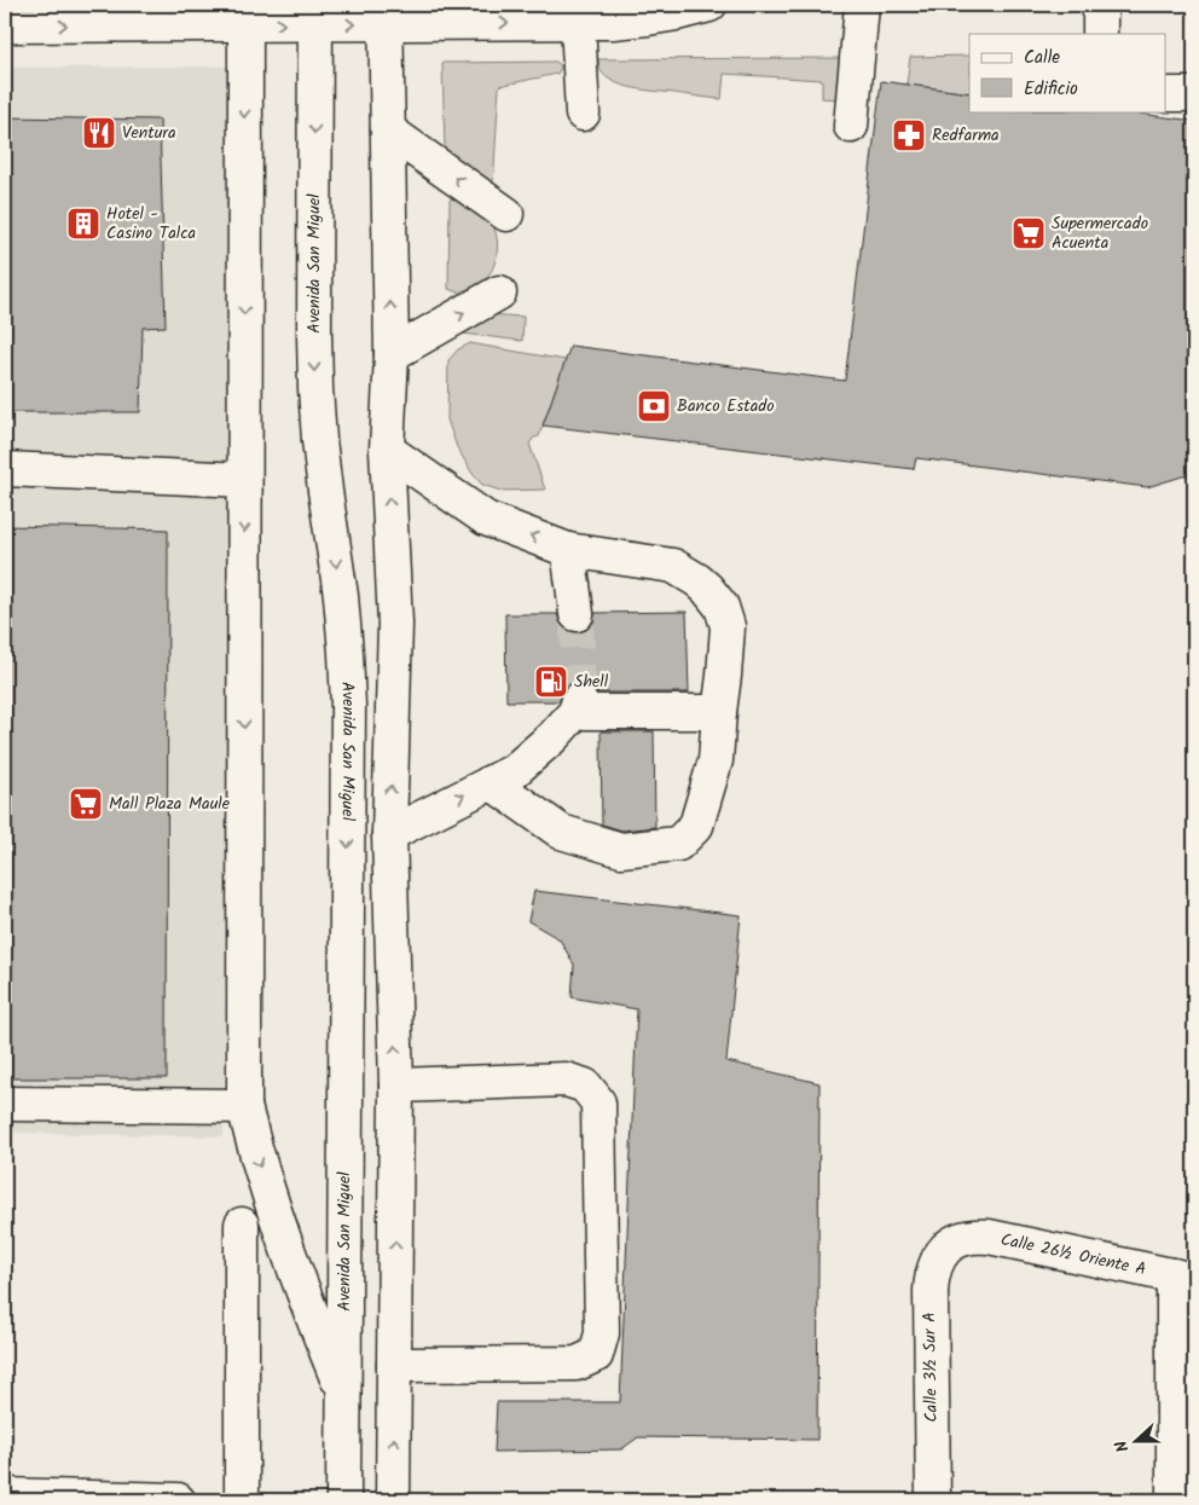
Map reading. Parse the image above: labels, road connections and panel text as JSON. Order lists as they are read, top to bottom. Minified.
{"streets":{"main road":["Avenida San Miguel","Calle 26½ Oriente A","Calle 3½ Sur A"]},"crossings":[["Calle 26½ Oriente A","Calle 3½ Sur A"]],"places":{"restaurant":["Ventura"],"pharmacy":["Redfarma"],"building":["Hotel - Casino Talca"],"supermarket":["Supermercado Acuenta","Mall Plaza Maule"],"bank":["Banco Estado"],"fuel station":["Shell"]},"legend":["Calle","Edificio"],"north":"left"}
